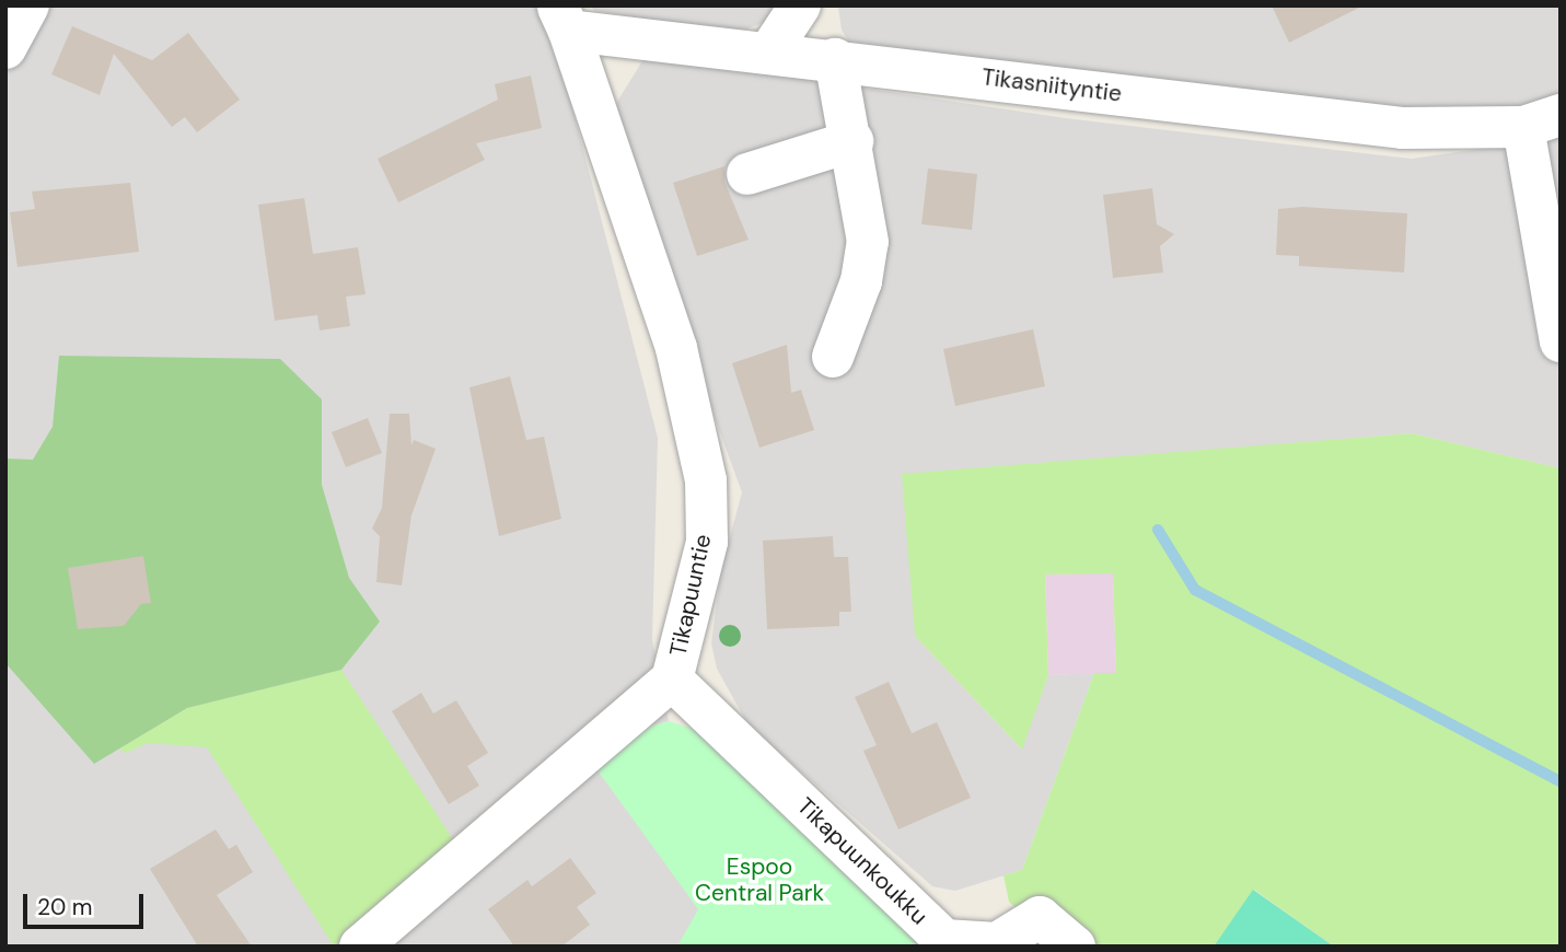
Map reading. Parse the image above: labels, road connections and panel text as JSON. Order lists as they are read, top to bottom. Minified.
{"streets":{"street":["Tikasniityntie","Tikapuuntie","Tikapuunkoukku"]},"crossings":[["Tikasniityntie","Tikapuuntie"],["Tikapuuntie","Tikapuunkoukku"]],"parks":["Espoo Central Park"],"scale_bar":"20 m"}
